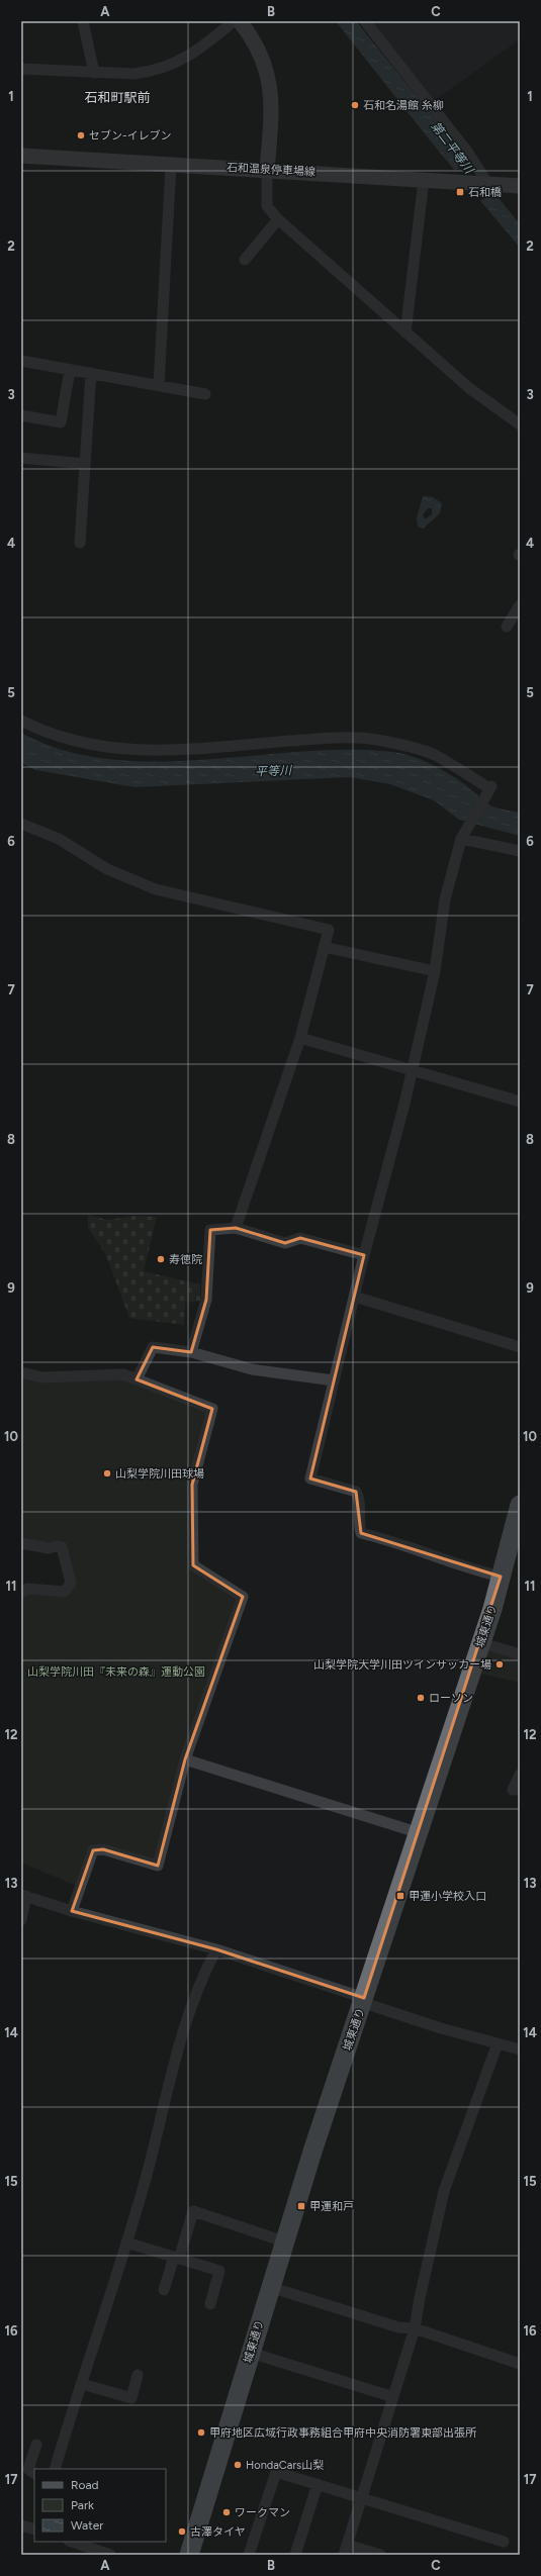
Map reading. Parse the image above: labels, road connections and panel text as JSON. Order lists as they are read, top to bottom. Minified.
{"streets":{"highway":["城東通り"],"main road":["石和温泉停車場線"]},"districts":["石和町駅前"],"water":["第二平等川","平等川"],"parks":["山梨学院川田『未来の森』運動公園"],"places":{"other":["石和名湯館 糸柳","セブン-イレブン","寿徳院","山梨学院川田球場","山梨学院大学川田ツインサッカー場","ローソン","甲府地区広域行政事務組合甲府中央消防署東部出張所","HondaCars山梨","ワークマン","古澤タイヤ"],"transit":["石和橋","甲運小学校入口","甲運和戸"]},"legend":["Road","Park","Water"],"grid":{"columns":["A","B","C"],"rows":["1","2","3","4","5","6","7","8","9","10","11","12","13","14","15","16","17"]}}
